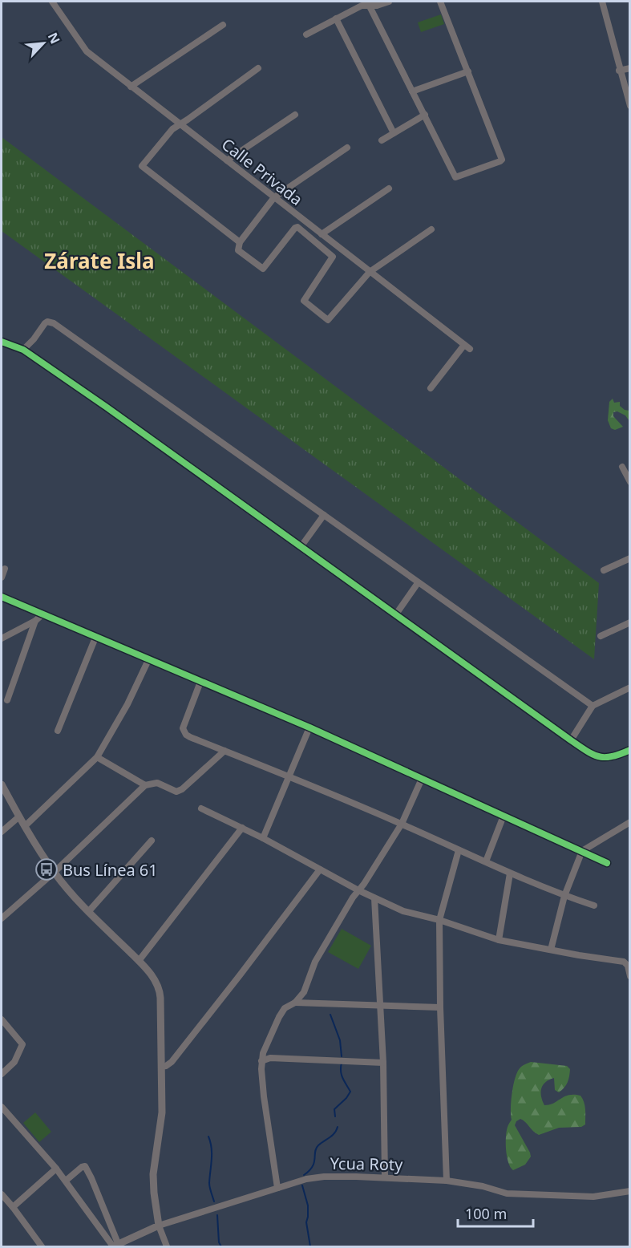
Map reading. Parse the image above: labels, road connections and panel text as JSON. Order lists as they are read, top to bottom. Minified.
{"streets":{"street":["Calle Privada","Ycua Roty"]},"districts":["Zárate Isla"],"places":{"bus stop":["Bus Línea 61"]},"scale_bar":"100 m","north":"top right"}
